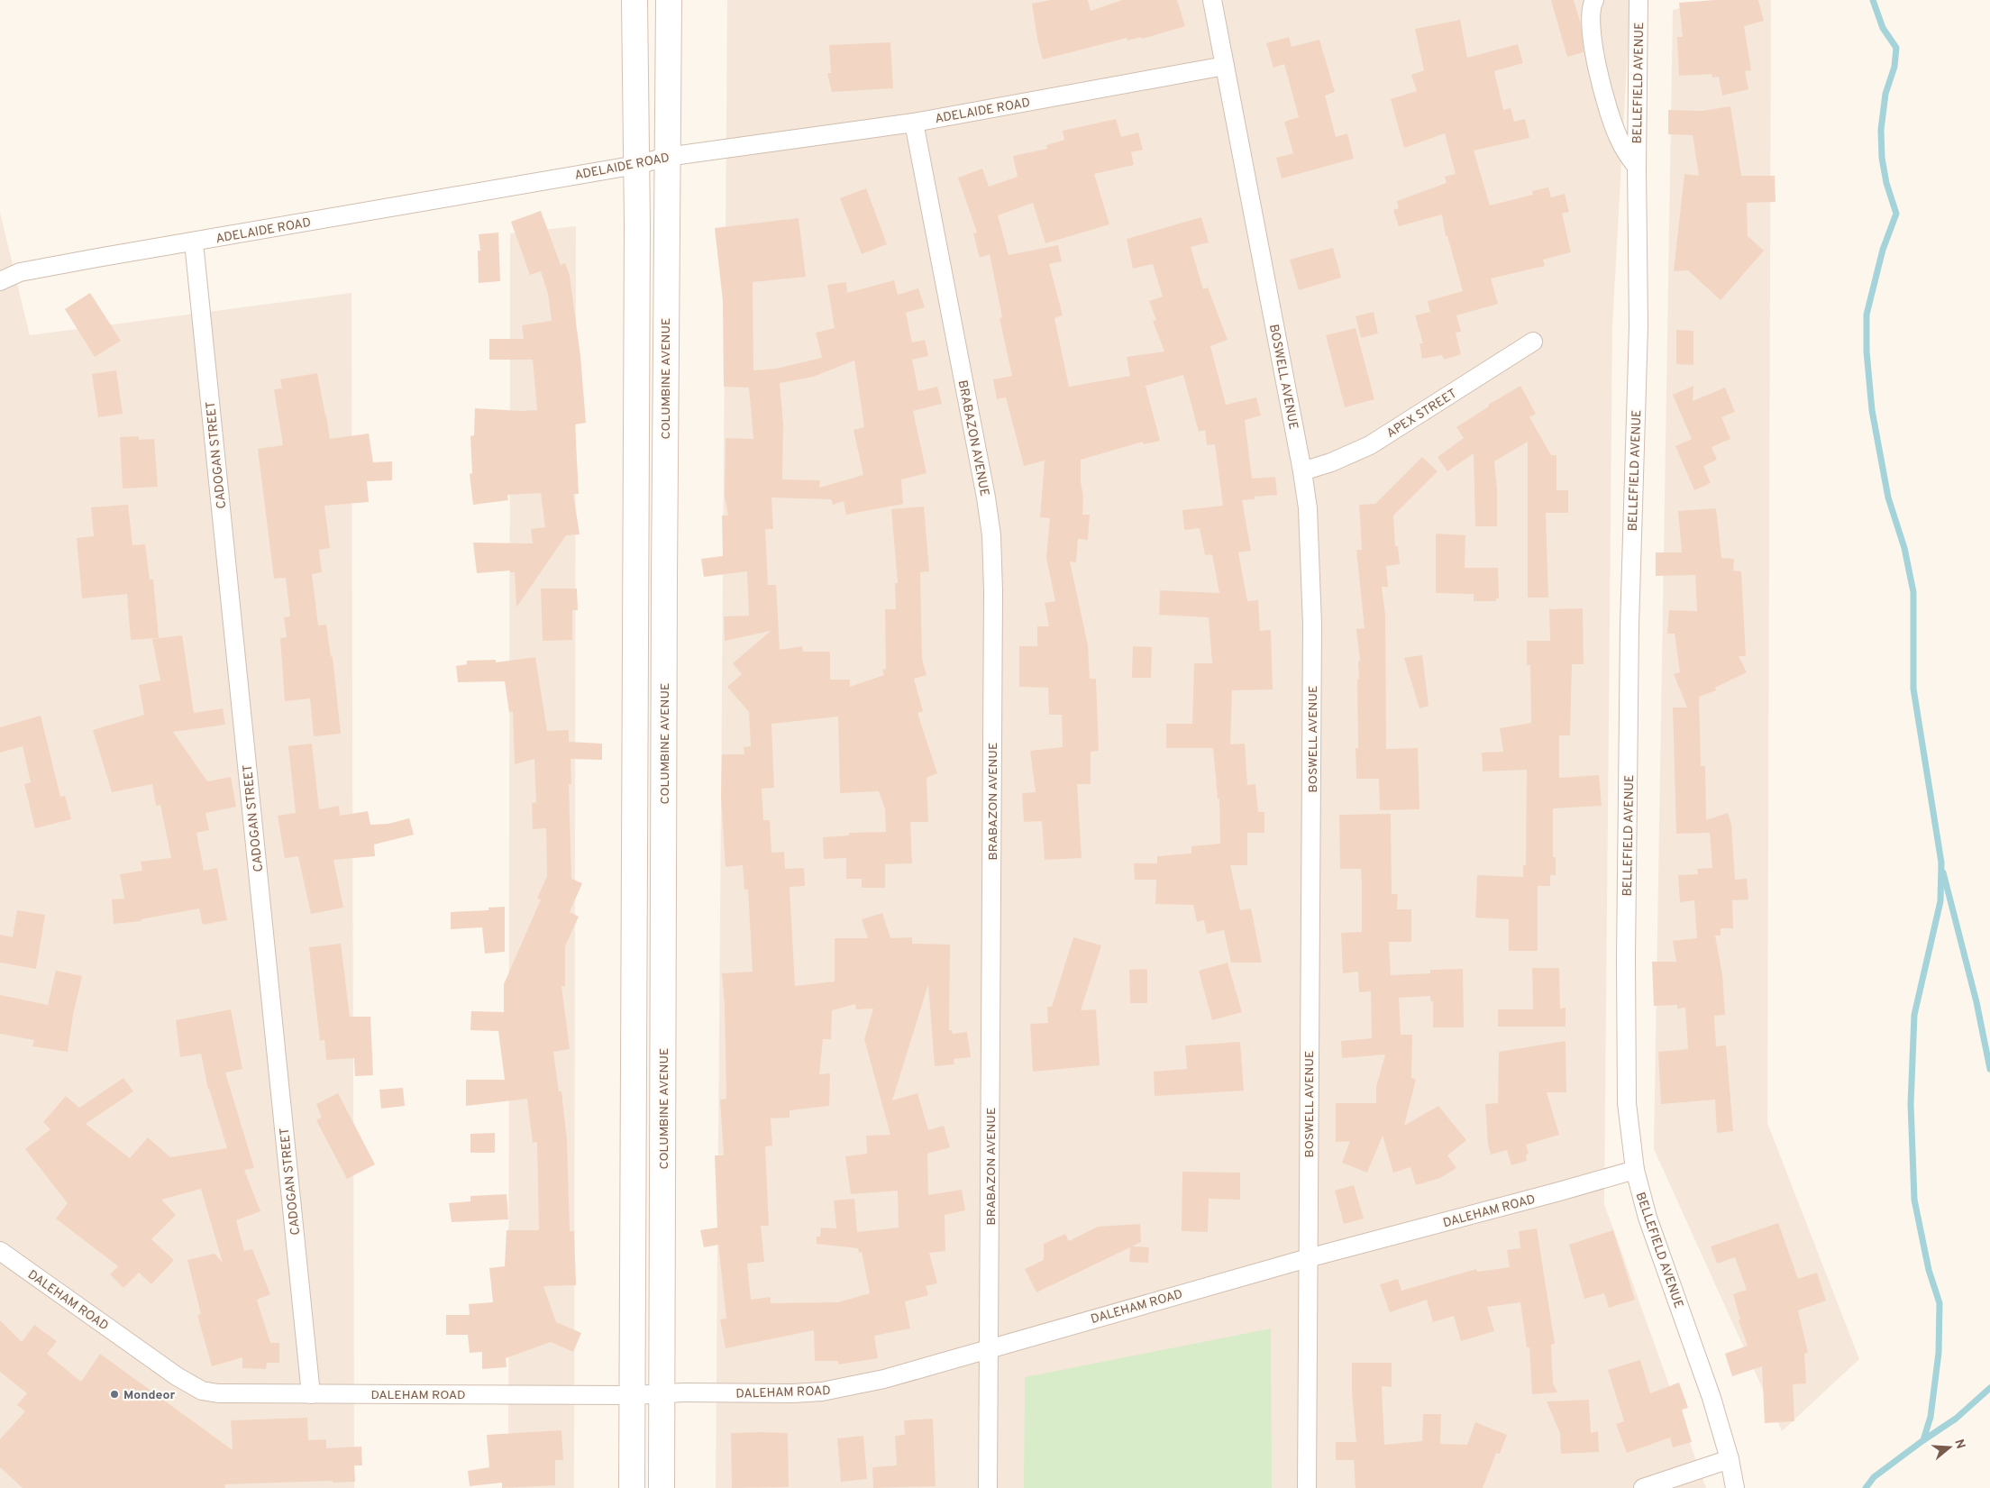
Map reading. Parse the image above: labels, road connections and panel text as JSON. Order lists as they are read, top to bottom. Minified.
{"streets":{"main road":["COLUMBINE AVENUE"],"street":["BELLEFIELD AVENUE","ADELAIDE ROAD","BOSWELL AVENUE","APEX STREET","BRABAZON AVENUE","CADOGAN STREET","DALEHAM ROAD"]},"crossings":[["BELLEFIELD AVENUE","DALEHAM ROAD"],["ADELAIDE ROAD","BOSWELL AVENUE"],["ADELAIDE ROAD","COLUMBINE AVENUE"],["ADELAIDE ROAD","BRABAZON AVENUE"],["ADELAIDE ROAD","CADOGAN STREET"],["BOSWELL AVENUE","APEX STREET"],["BOSWELL AVENUE","DALEHAM ROAD"],["COLUMBINE AVENUE","DALEHAM ROAD"],["BRABAZON AVENUE","DALEHAM ROAD"],["CADOGAN STREET","DALEHAM ROAD"]],"places":["Mondeor"],"north":"right"}
